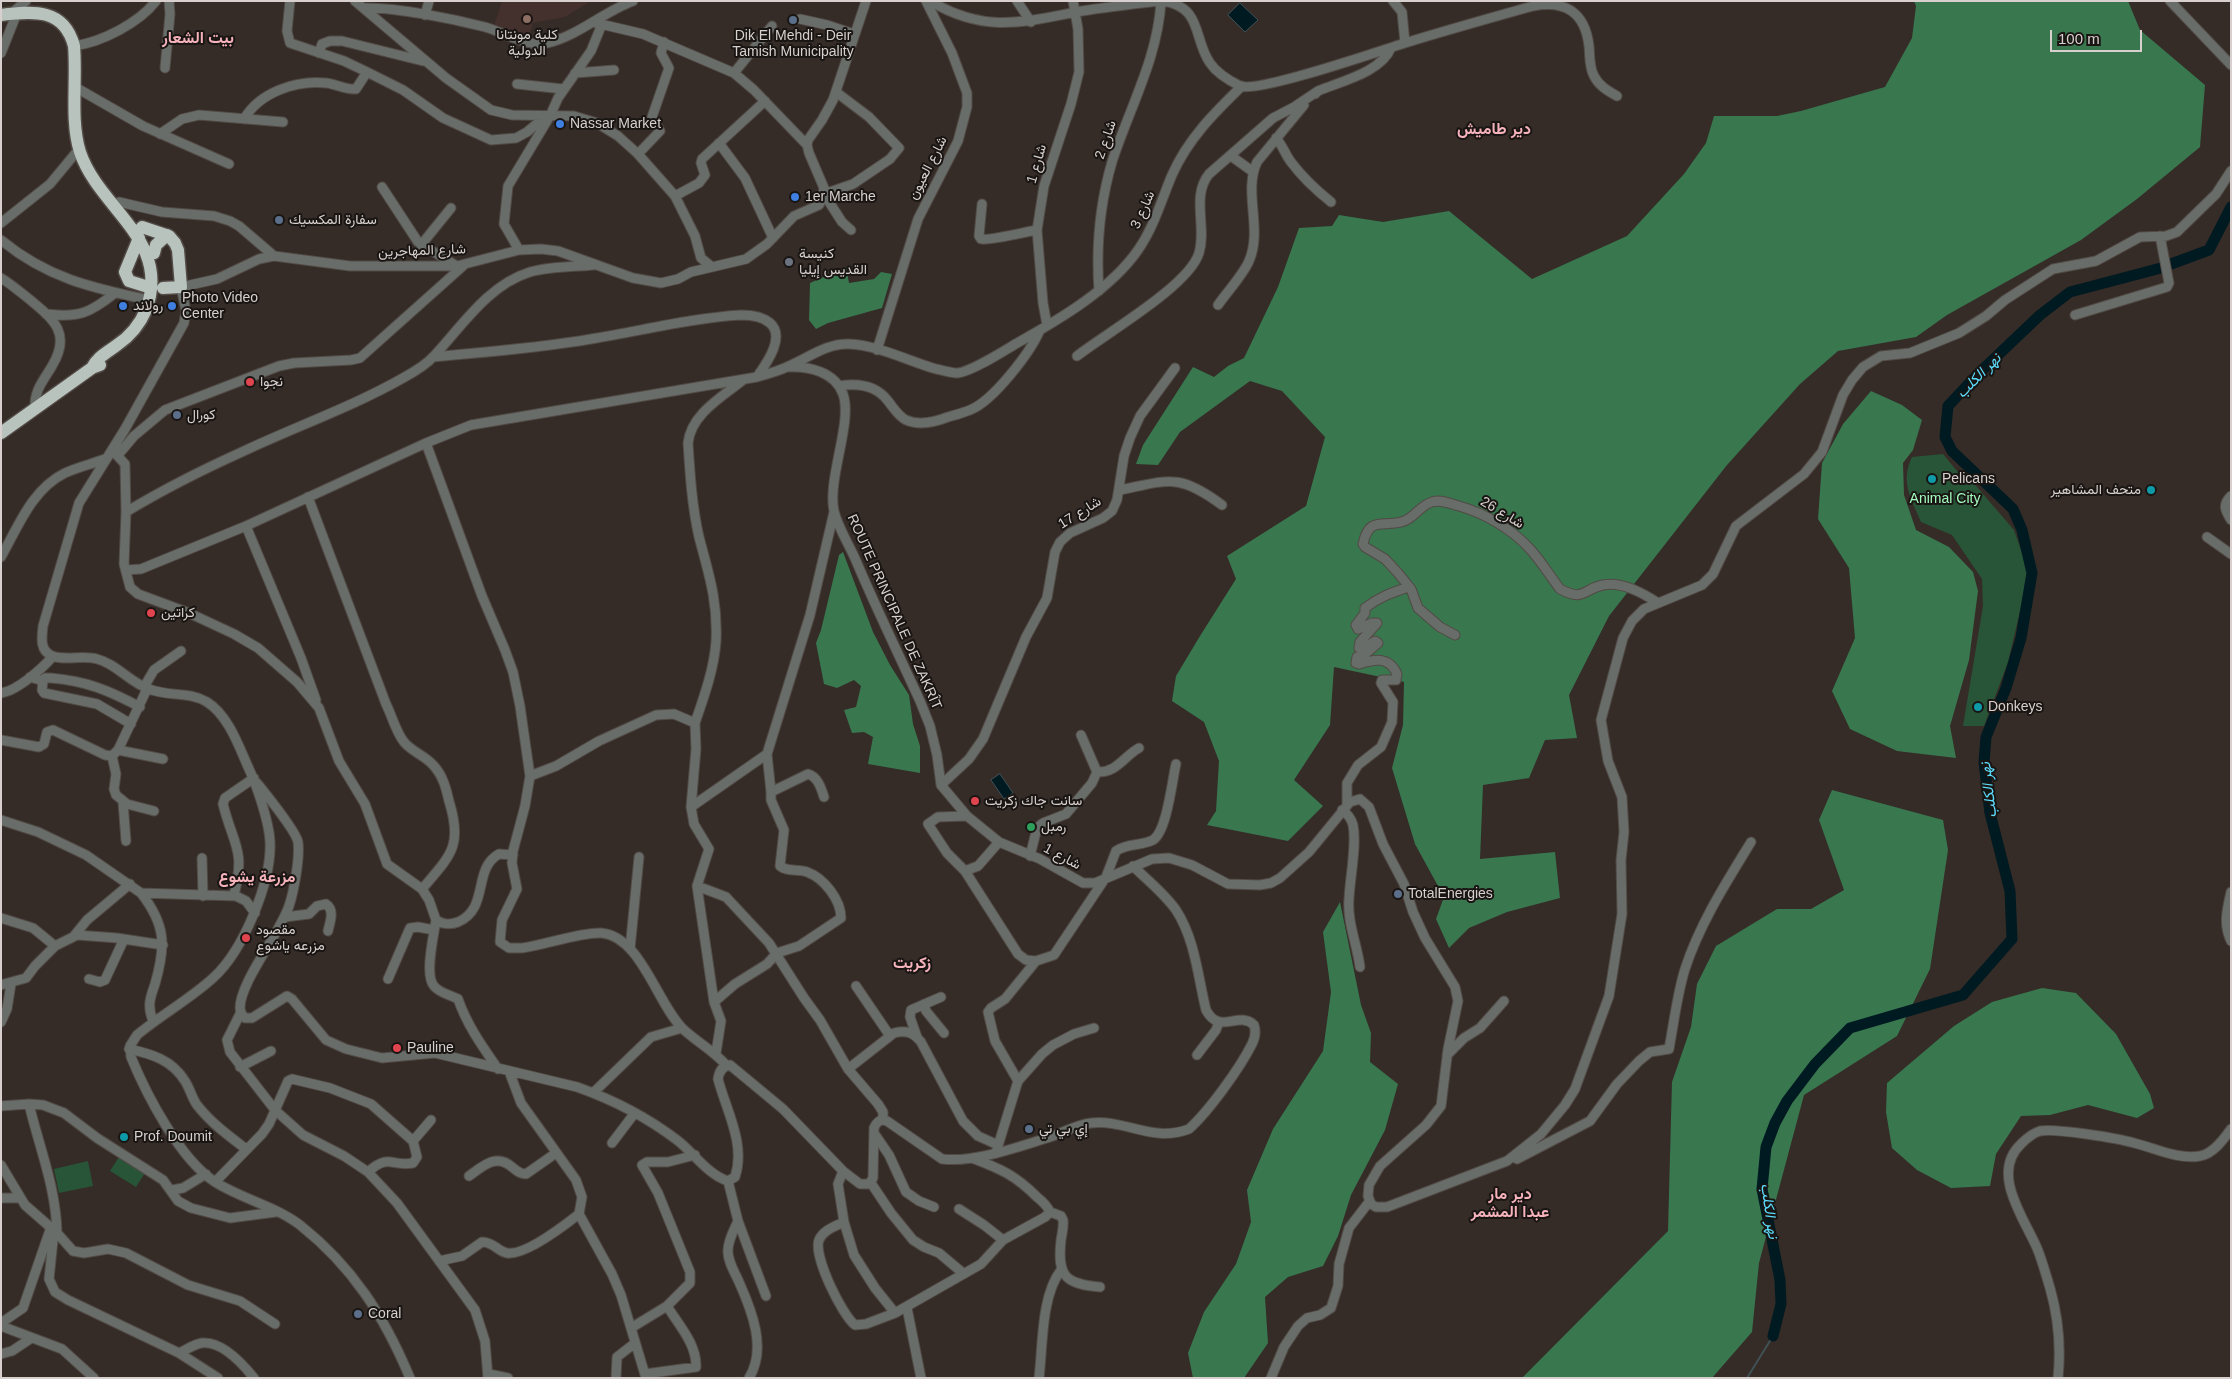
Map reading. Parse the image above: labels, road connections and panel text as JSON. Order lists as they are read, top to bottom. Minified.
{"streets":{"street":["شارع 2","شارع 1","شارع العيون","شارع 3","شارع المهاجرين","شارع 17","شارع 26","ROUTE PRINCIPALE DE ZAKRÎT"]},"crossings":[["شارع 2","شارع 3"],["شارع 1","شارع 3"],["شارع 1","شارع 17"],["شارع 1","ROUTE PRINCIPALE DE ZAKRÎT"],["شارع العيون","شارع 3"],["شارع 17","ROUTE PRINCIPALE DE ZAKRÎT"]],"districts":["بيت الشعار","دير طاميش","مزرعة يشوع","زكريت","دير مار عبدا المشمر"],"water":["نهر الكلب"],"parks":["Animal City"],"places":["كلية مونتانا الدولية","Dik El Mehdi - Deir Tamish Municipality","Nassar Market","1er Marche","سفارة المكسيك","كنيسة القديس إيليا","رولاند","Photo Video Center","نجوا","كورال","Pelicans","متحف المشاهير","كراتين","Donkeys","سانت جاك زكريت","رمبل","TotalEnergies","مقصود مزرعه ياشوع","Pauline","إي بي تي","Prof. Doumit","Coral"],"scale_bar":"100 m"}
